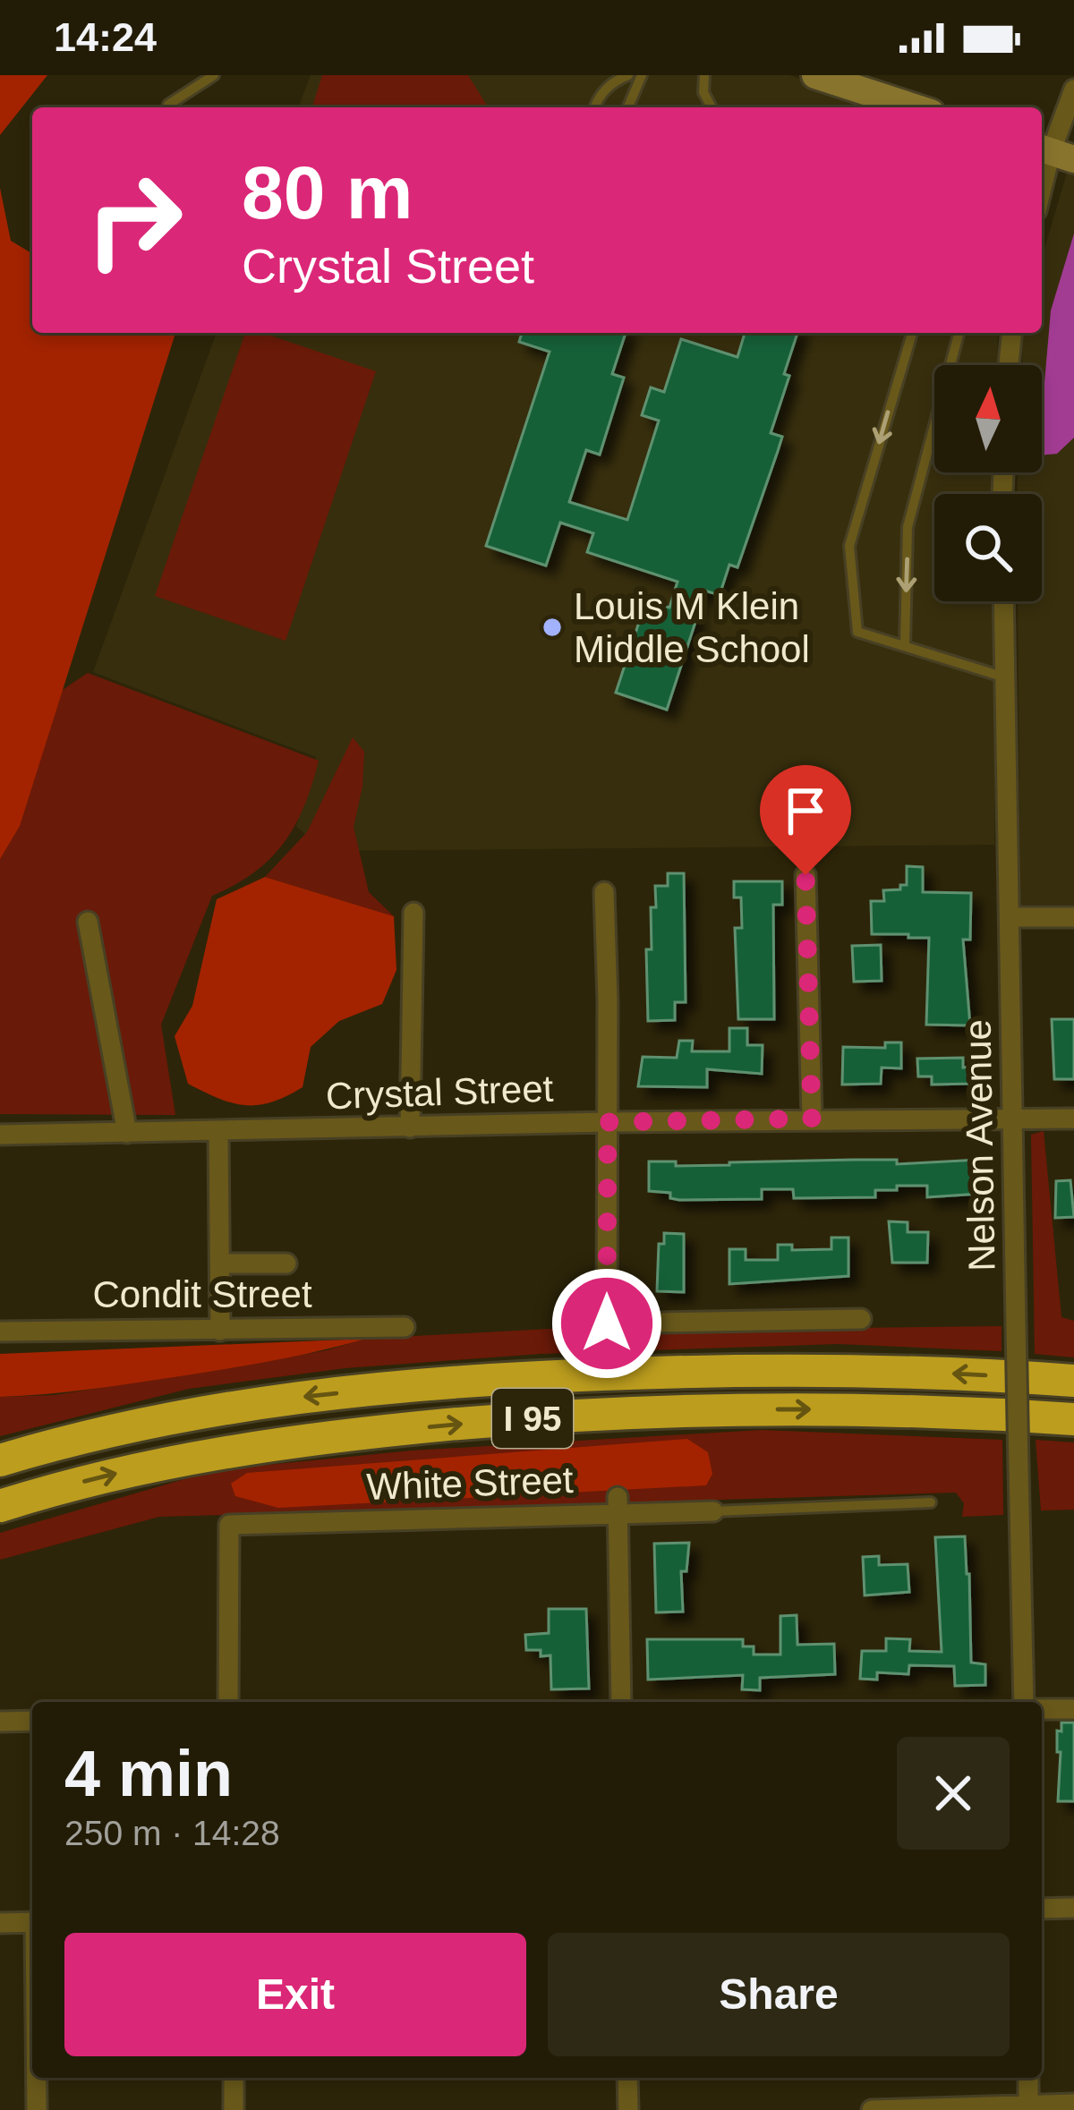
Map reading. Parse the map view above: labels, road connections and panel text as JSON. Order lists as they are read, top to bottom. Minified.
{"streets":{"highway":["I 95"],"street":["Crystal Street","Nelson Avenue","Condit Street","White Street"]},"crossings":[["Crystal Street","Nelson Avenue"]],"places":["Louis M Klein Middle School"],"north":"top","page":{"status":"14:24","turn":["80 m","Crystal Street"],"heading":["4 min","250 m · 14:28"],"buttons":["Exit","Share"]}}
